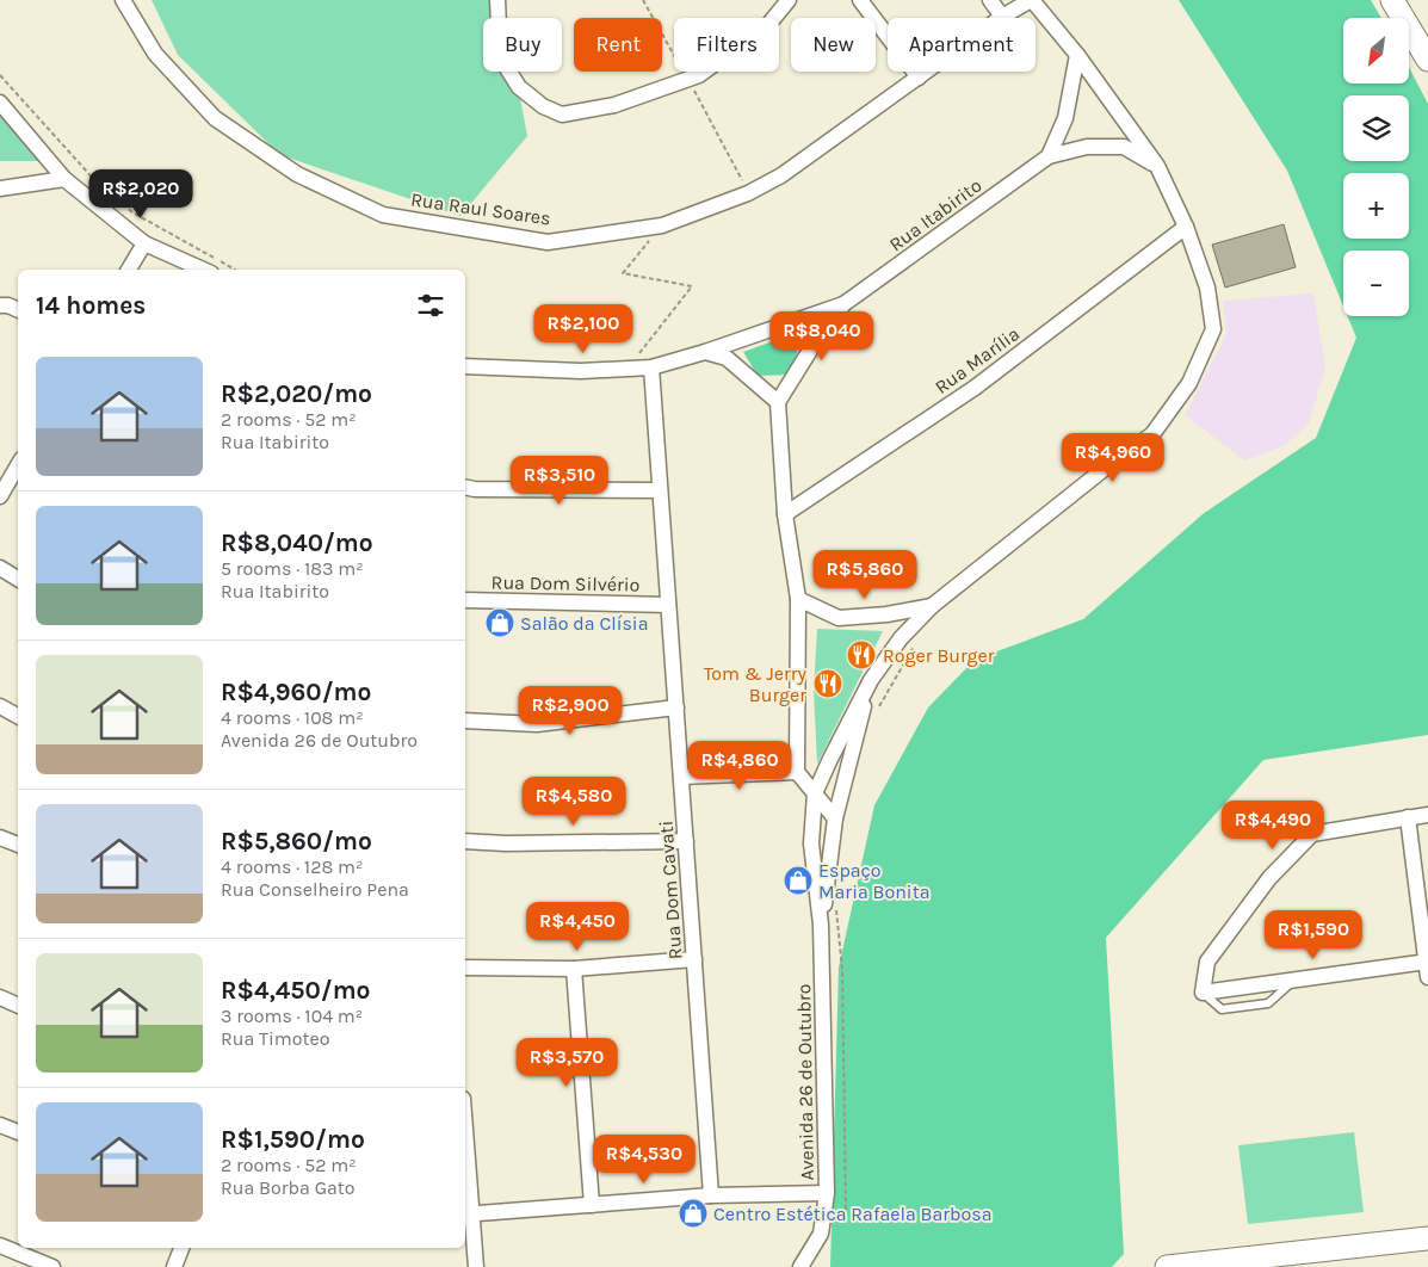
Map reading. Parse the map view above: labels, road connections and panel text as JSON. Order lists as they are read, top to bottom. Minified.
{"streets":{"street":["Rua Raul Soares","Rua Itabirito","Rua Marília","Rua Dom Silvério","Rua Dom Cavati","Avenida 26 de Outubro"]},"crossings":[["Rua Raul Soares","Avenida 26 de Outubro"],["Rua Itabirito","Rua Dom Cavati"],["Rua Itabirito","Avenida 26 de Outubro"],["Rua Marília","Avenida 26 de Outubro"],["Rua Dom Silvério","Rua Dom Cavati"]],"places":{"shop":["Salão da Clísia","Espaço Maria Bonita","Centro Estética Rafaela Barbosa"],"restaurant":["Roger Burger","Tom & Jerry Burger"]},"north":"bottom left","page":{"map_buttons":["+","−"],"chip":["Buy","Rent","Filters","New","Apartment"],"price":["R$2,020","R$2,100","R$8,040","R$4,960","R$3,510","R$5,860","R$2,900","R$4,860","R$4,580","R$4,490","R$4,450","R$1,590","R$3,570","R$4,530"],"heading":"14 homes","list":[{"name":"R$2,020/mo","note":"2 rooms · 52 m² · Rua Itabirito"},{"name":"R$8,040/mo","note":"5 rooms · 183 m² · Rua Itabirito"},{"name":"R$4,960/mo","note":"4 rooms · 108 m² · Avenida 26 de Outubro"},{"name":"R$5,860/mo","note":"4 rooms · 128 m² · Rua Conselheiro Pena"},{"name":"R$4,450/mo","note":"3 rooms · 104 m² · Rua Timoteo"},{"name":"R$1,590/mo","note":"2 rooms · 52 m² · Rua Borba Gato"}]}}
